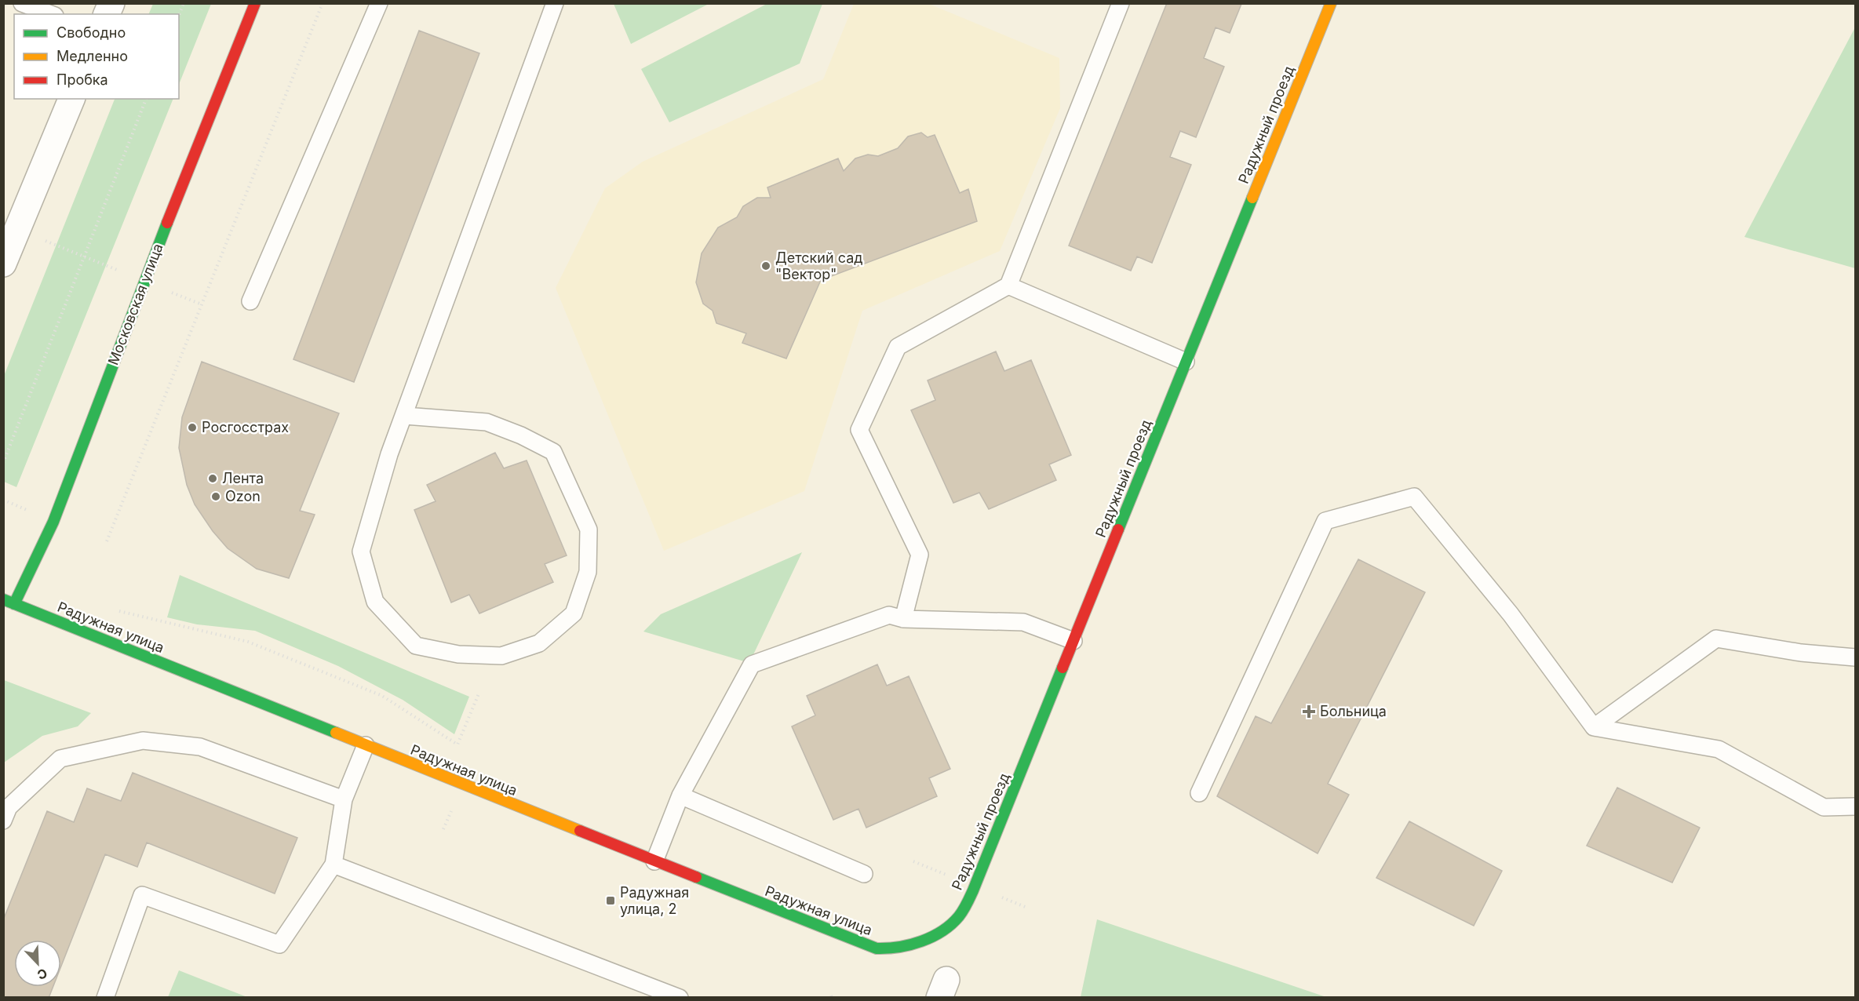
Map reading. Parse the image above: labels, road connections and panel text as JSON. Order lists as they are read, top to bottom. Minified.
{"streets":{"street":["Радужный проезд","Московская улица","Радужная улица"]},"crossings":[["Радужный проезд","Радужная улица"],["Московская улица","Радужная улица"]],"places":{"other":["Детский сад \"Вектор\"","Росгосстрах","Лента","Ozon"],"health":["Больница"],"transit":["Радужная улица, 2"]},"legend":["Свободно","Медленно","Пробка"],"north":"bottom right"}
